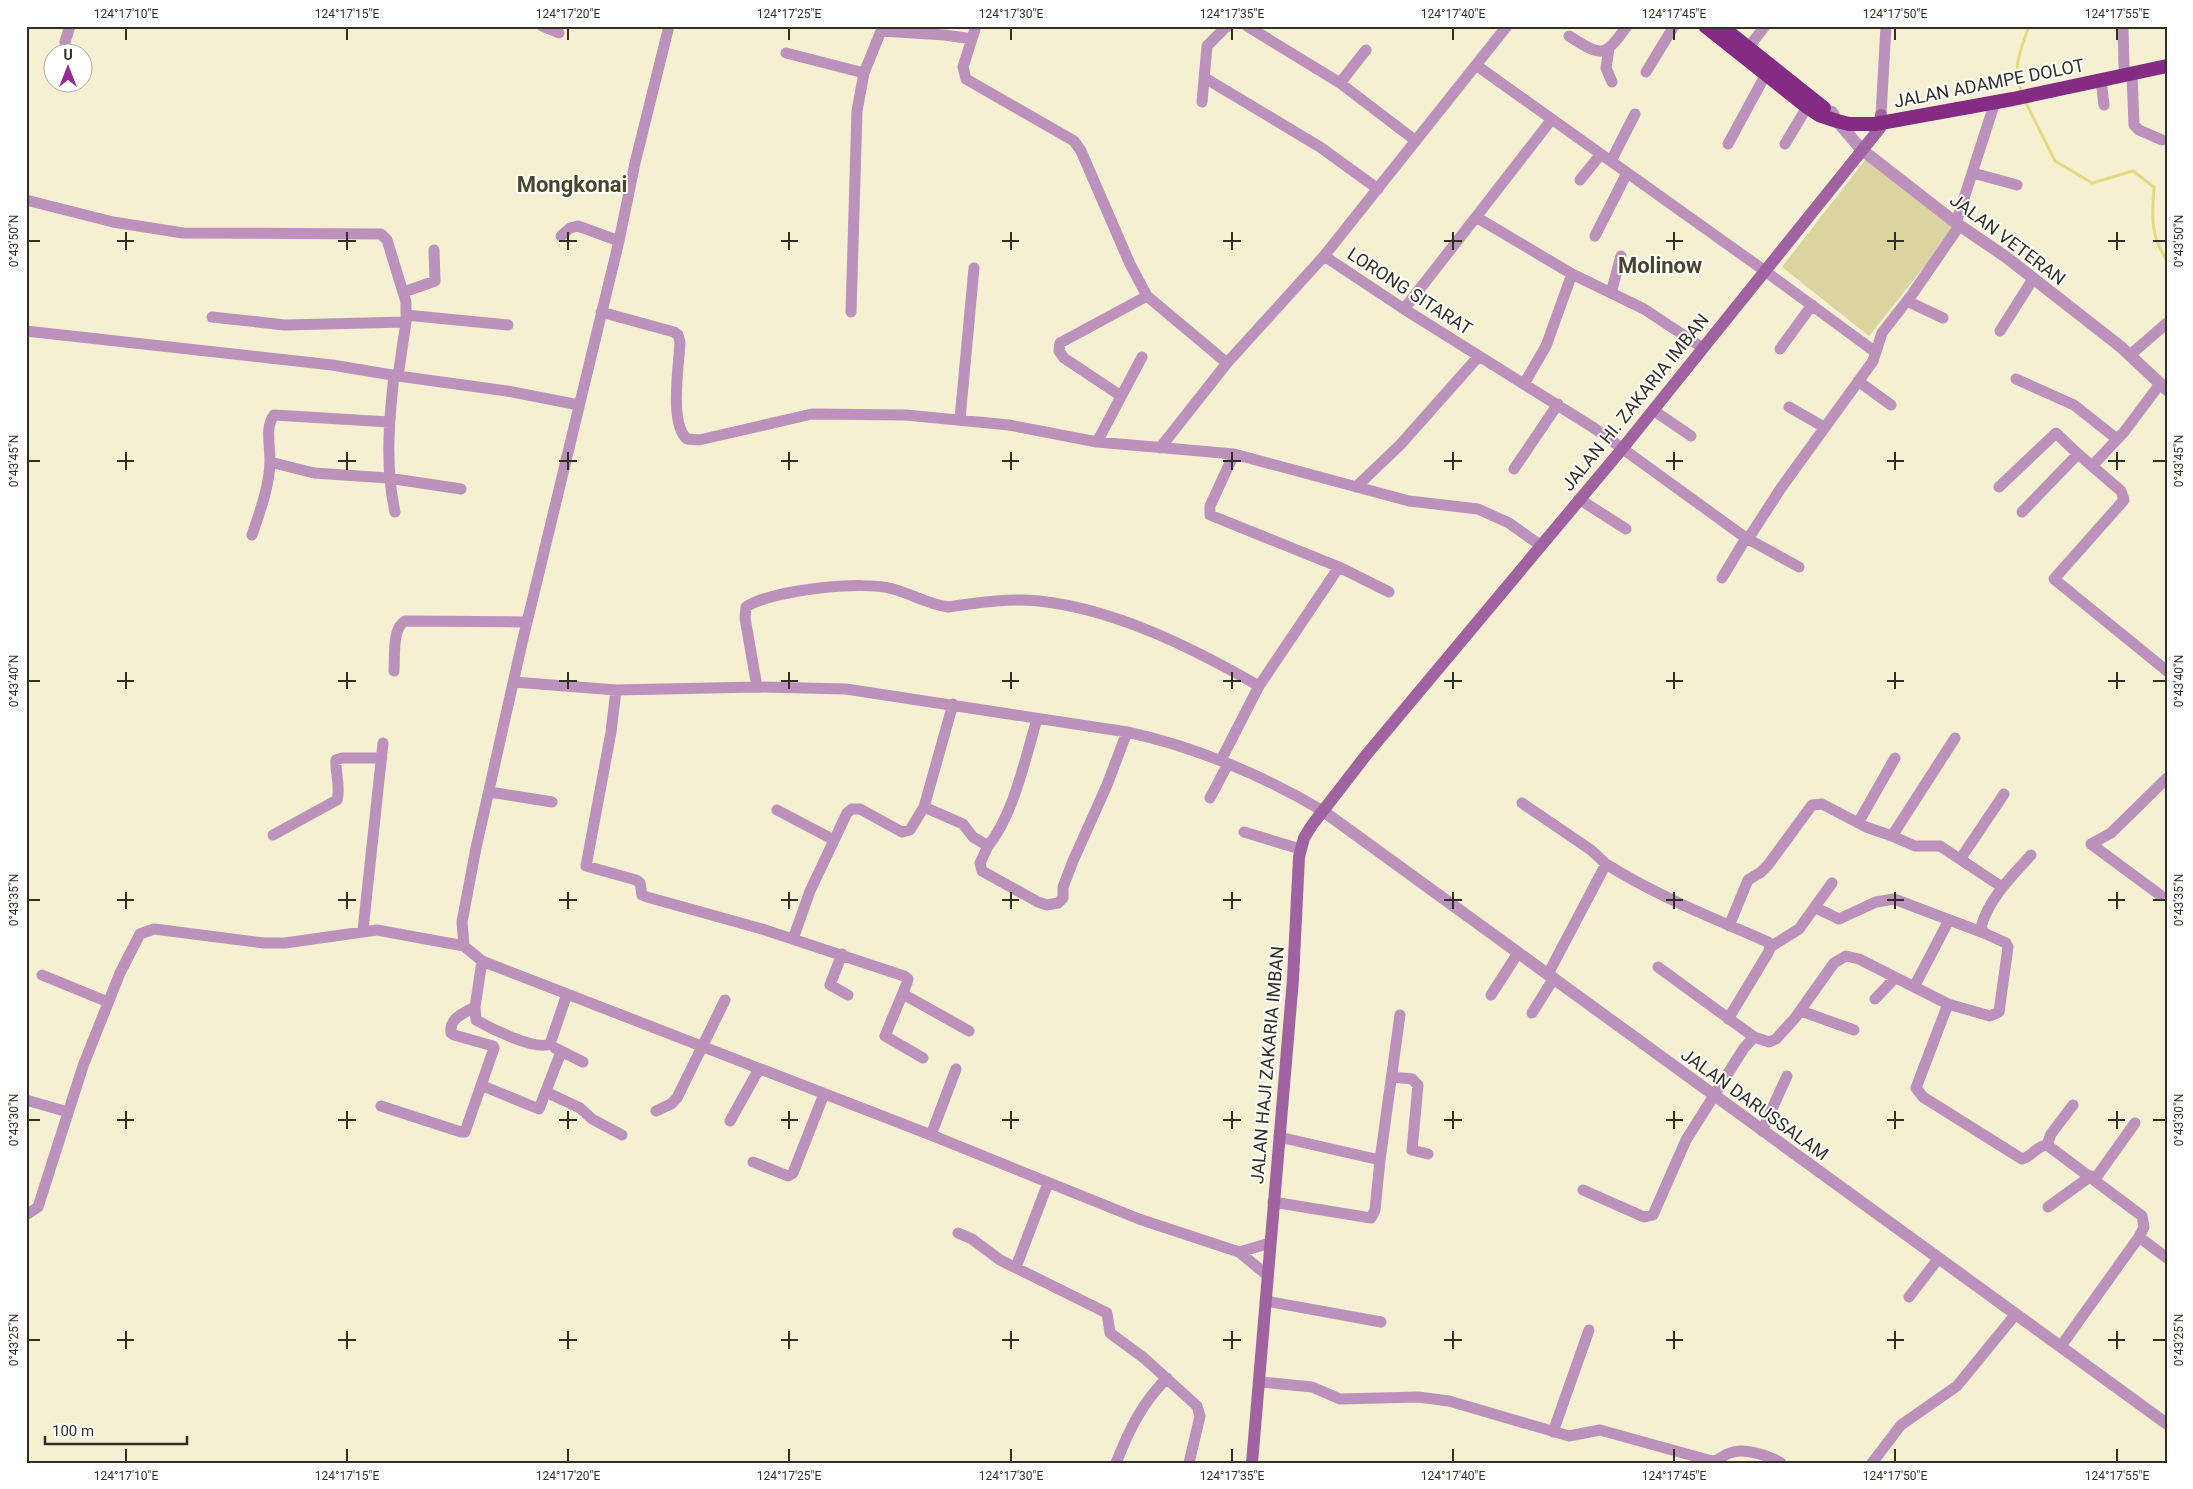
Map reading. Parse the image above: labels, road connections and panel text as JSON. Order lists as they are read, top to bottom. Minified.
{"streets":{"highway":["JALAN ADAMPE DOLOT"],"main road":["JALAN HI. ZAKARIA IMBAN","JALAN HAJI ZAKARIA IMBAN"],"street":["JALAN VETERAN","LORONG SITARAT","JALAN DARUSSALAM"]},"crossings":[["JALAN ADAMPE DOLOT","JALAN VETERAN"],["JALAN ADAMPE DOLOT","JALAN HI. ZAKARIA IMBAN"],["JALAN VETERAN","JALAN HI. ZAKARIA IMBAN"],["LORONG SITARAT","JALAN HI. ZAKARIA IMBAN"],["JALAN HI. ZAKARIA IMBAN","JALAN HAJI ZAKARIA IMBAN"],["JALAN HAJI ZAKARIA IMBAN","JALAN DARUSSALAM"]],"districts":["Mongkonai","Molinow"],"scale_bar":"100 m","north":"top","coordinates":["124°17'10\"E","124°17'15\"E","124°17'20\"E","124°17'25\"E","124°17'30\"E","124°17'35\"E","124°17'40\"E","124°17'45\"E","124°17'50\"E","124°17'55\"E","0°43'50\"N","0°43'45\"N","0°43'40\"N","0°43'35\"N","0°43'30\"N","0°43'25\"N"]}
